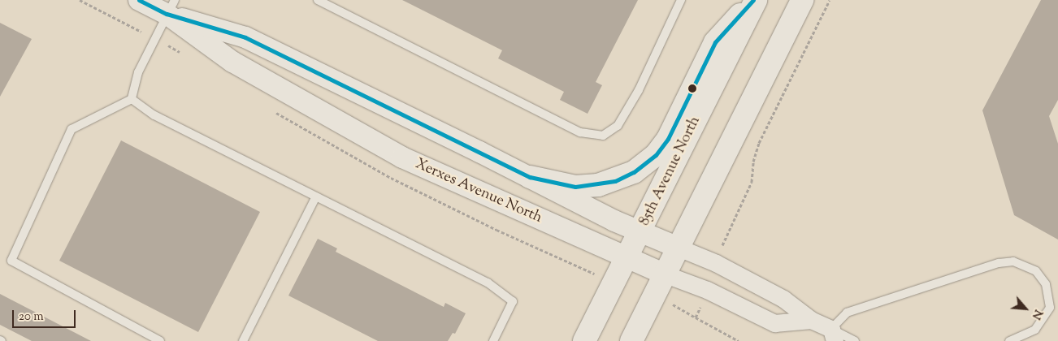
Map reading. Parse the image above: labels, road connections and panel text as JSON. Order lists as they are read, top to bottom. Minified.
{"streets":{"main road":["85th Avenue North"],"street":["Xerxes Avenue North"]},"crossings":[["85th Avenue North","Xerxes Avenue North"]],"scale_bar":"20 m","north":"bottom right"}
